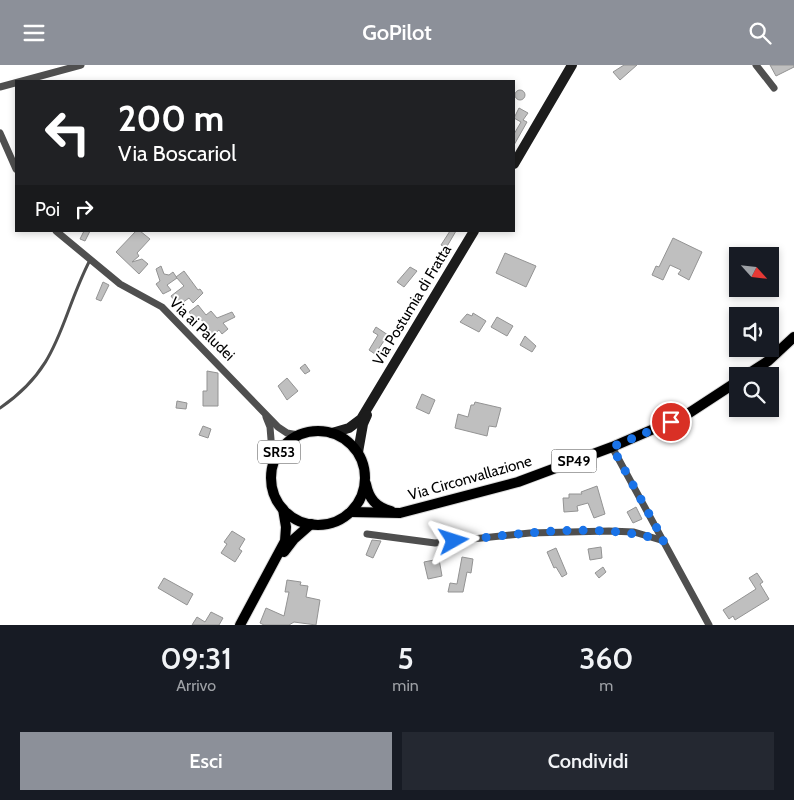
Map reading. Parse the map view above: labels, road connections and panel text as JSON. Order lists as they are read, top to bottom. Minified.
{"streets":{"main road":["Via Postumia di Fratta","SR53","SP49","Via Circonvallazione"],"street":["Via ai Paludei"]},"crossings":[["Via Postumia di Fratta","Via ai Paludei"],["Via Postumia di Fratta","SR53"],["Via Postumia di Fratta","Via Circonvallazione"],["Via ai Paludei","SR53"],["Via ai Paludei","Via Circonvallazione"],["SR53","Via Circonvallazione"]],"north":"bottom right","page":{"header":"GoPilot","turn":["200 m","Via Boscariol"],"then":"Poi","eta":["09:31","Arrivo","5","min","360","m"],"buttons":["Esci","Condividi"]}}
